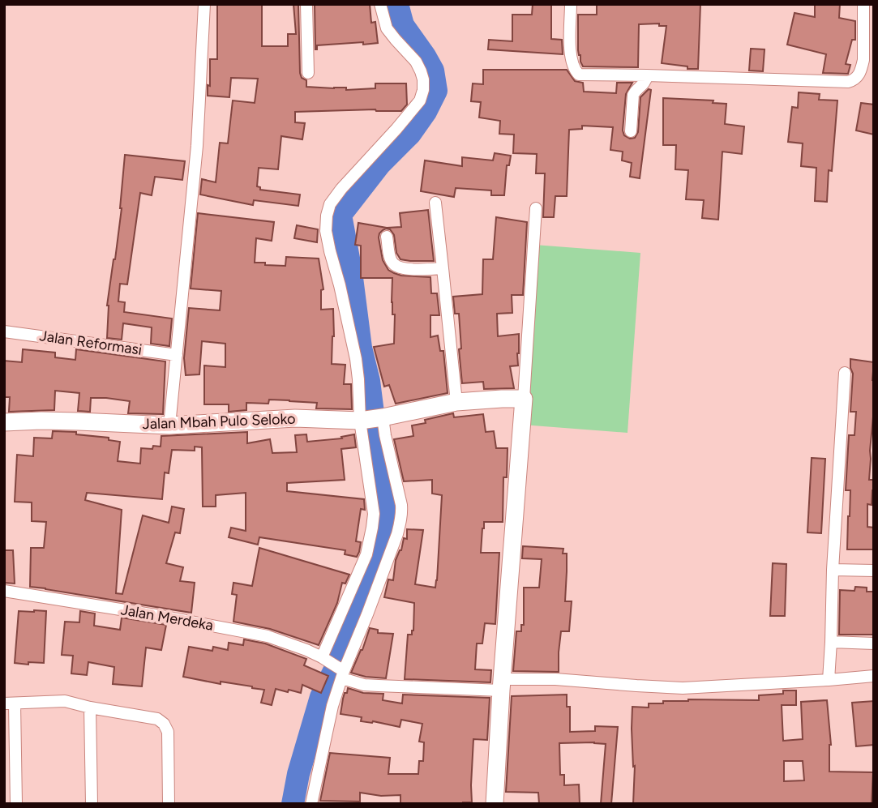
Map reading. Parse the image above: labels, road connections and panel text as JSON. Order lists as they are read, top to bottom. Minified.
{"streets":{"street":["Jalan Reformasi","Jalan Mbah Pulo Seloko","Jalan Merdeka"]}}
